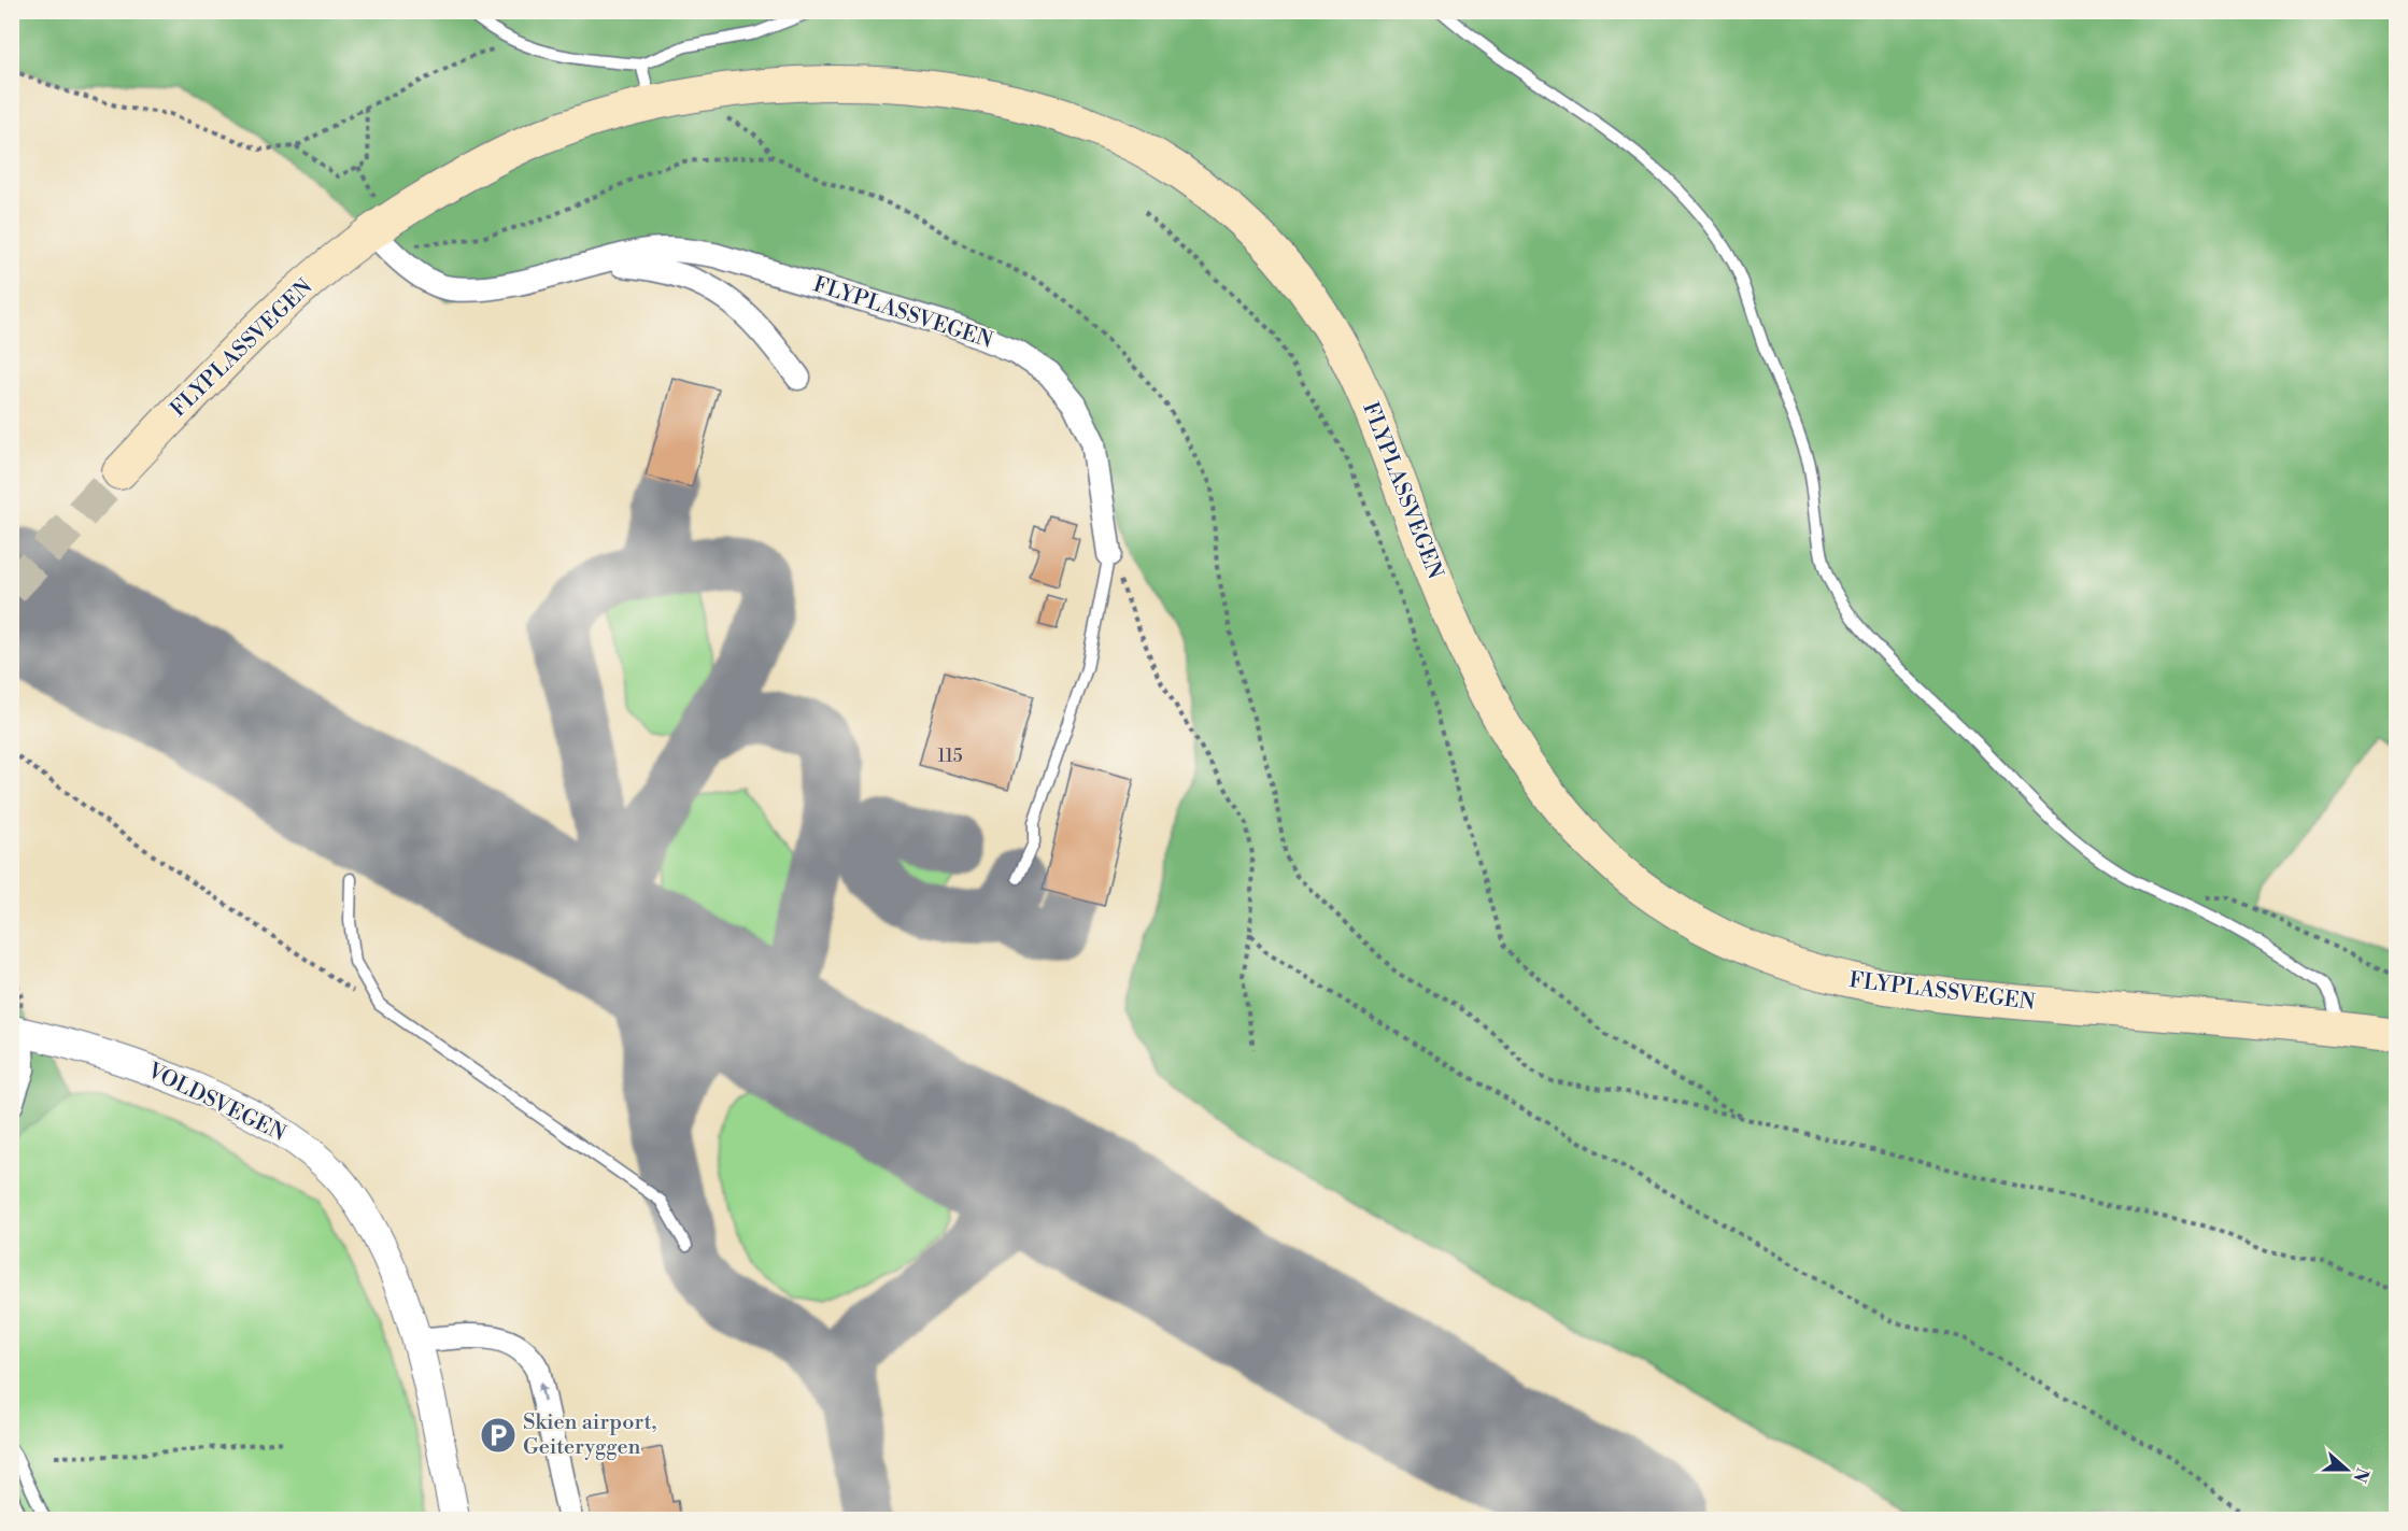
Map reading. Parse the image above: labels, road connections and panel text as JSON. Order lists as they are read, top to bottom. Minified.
{"streets":{"main road":["FLYPLASSVEGEN"],"street":["VOLDSVEGEN"]},"places":{"parking":["Skien airport, Geiteryggen"]},"house_numbers":["115"],"north":"right"}
